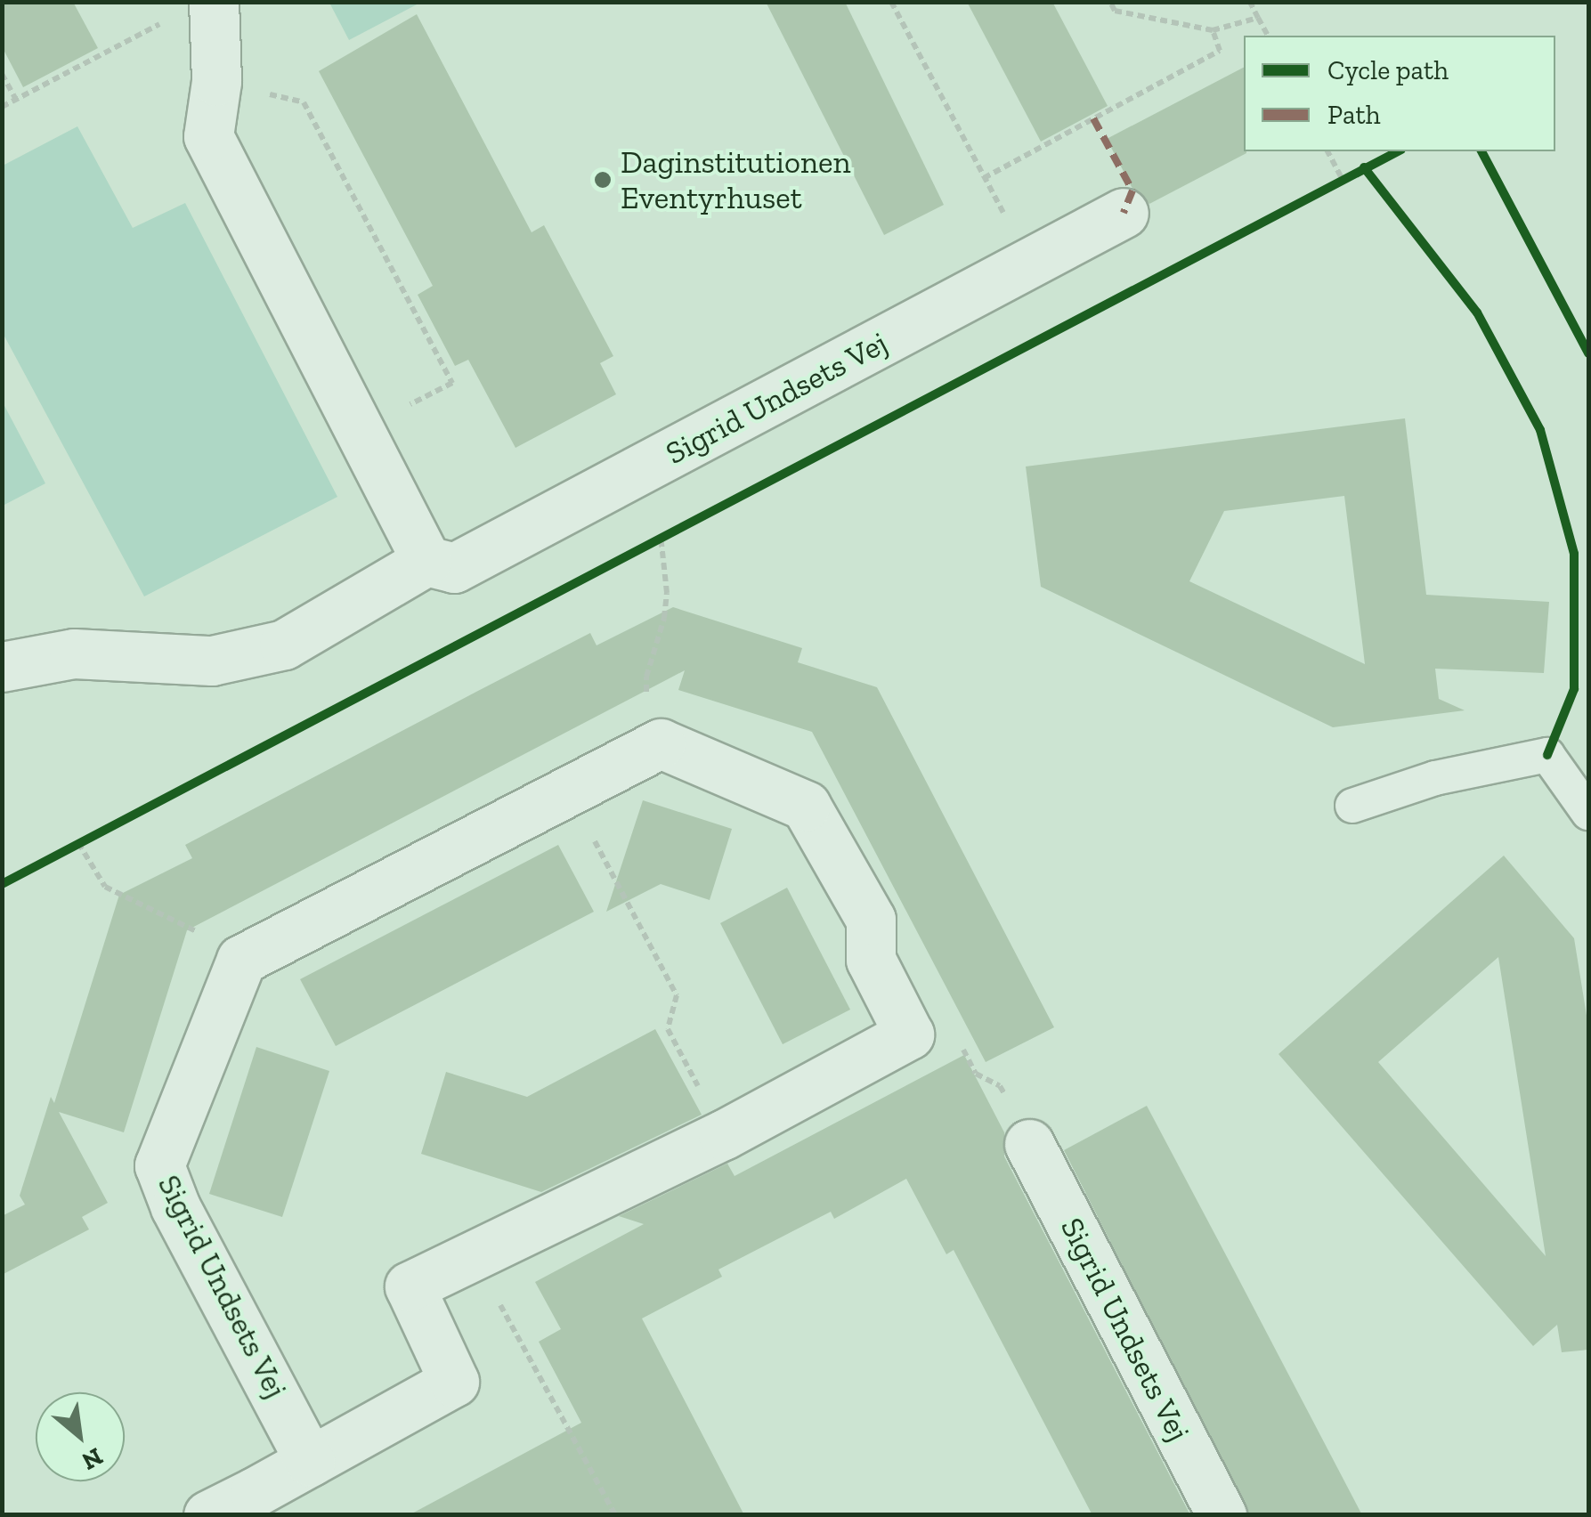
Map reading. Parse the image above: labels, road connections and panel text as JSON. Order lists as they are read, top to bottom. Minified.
{"streets":{"street":["Sigrid Undsets Vej"]},"places":["Daginstitutionen Eventyrhuset"],"legend":["Cycle path","Path"],"north":"bottom right"}
